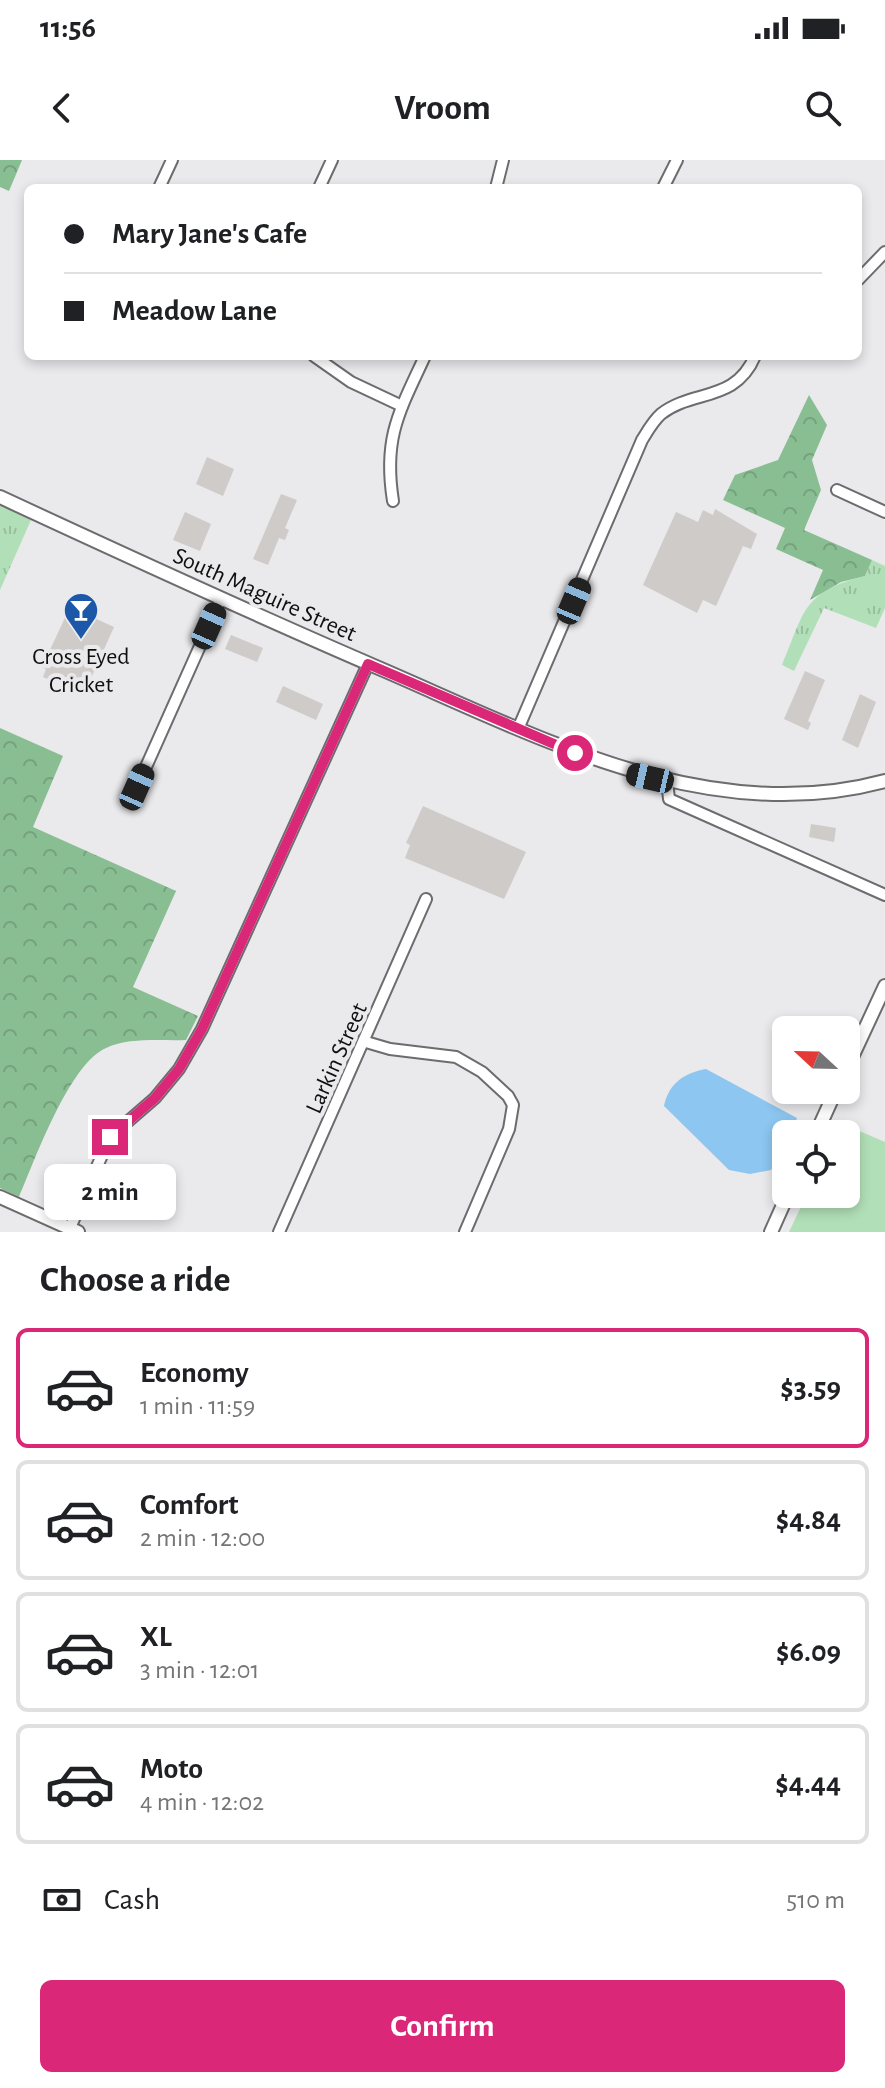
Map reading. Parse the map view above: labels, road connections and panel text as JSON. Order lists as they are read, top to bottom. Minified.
{"streets":{"main road":["South Maguire Street"],"street":["Larkin Street"]},"places":{"bar":["Cross Eyed Cricket"]},"north":"left","page":{"status":"11:56","header":"Vroom","banner":["Mary Jane's Cafe","Meadow Lane"],"bubble":"2 min","heading":"Choose a ride","list":[{"name":"Economy","note":"1 min · 11:59","value":"$3.59"},{"name":"Comfort","note":"2 min · 12:00","value":"$4.84"},{"name":"XL","note":"3 min · 12:01","value":"$6.09"},{"name":"Moto","note":"4 min · 12:02","value":"$4.44"}],"pay":["Cash","510 m"],"buttons":"Confirm"}}
